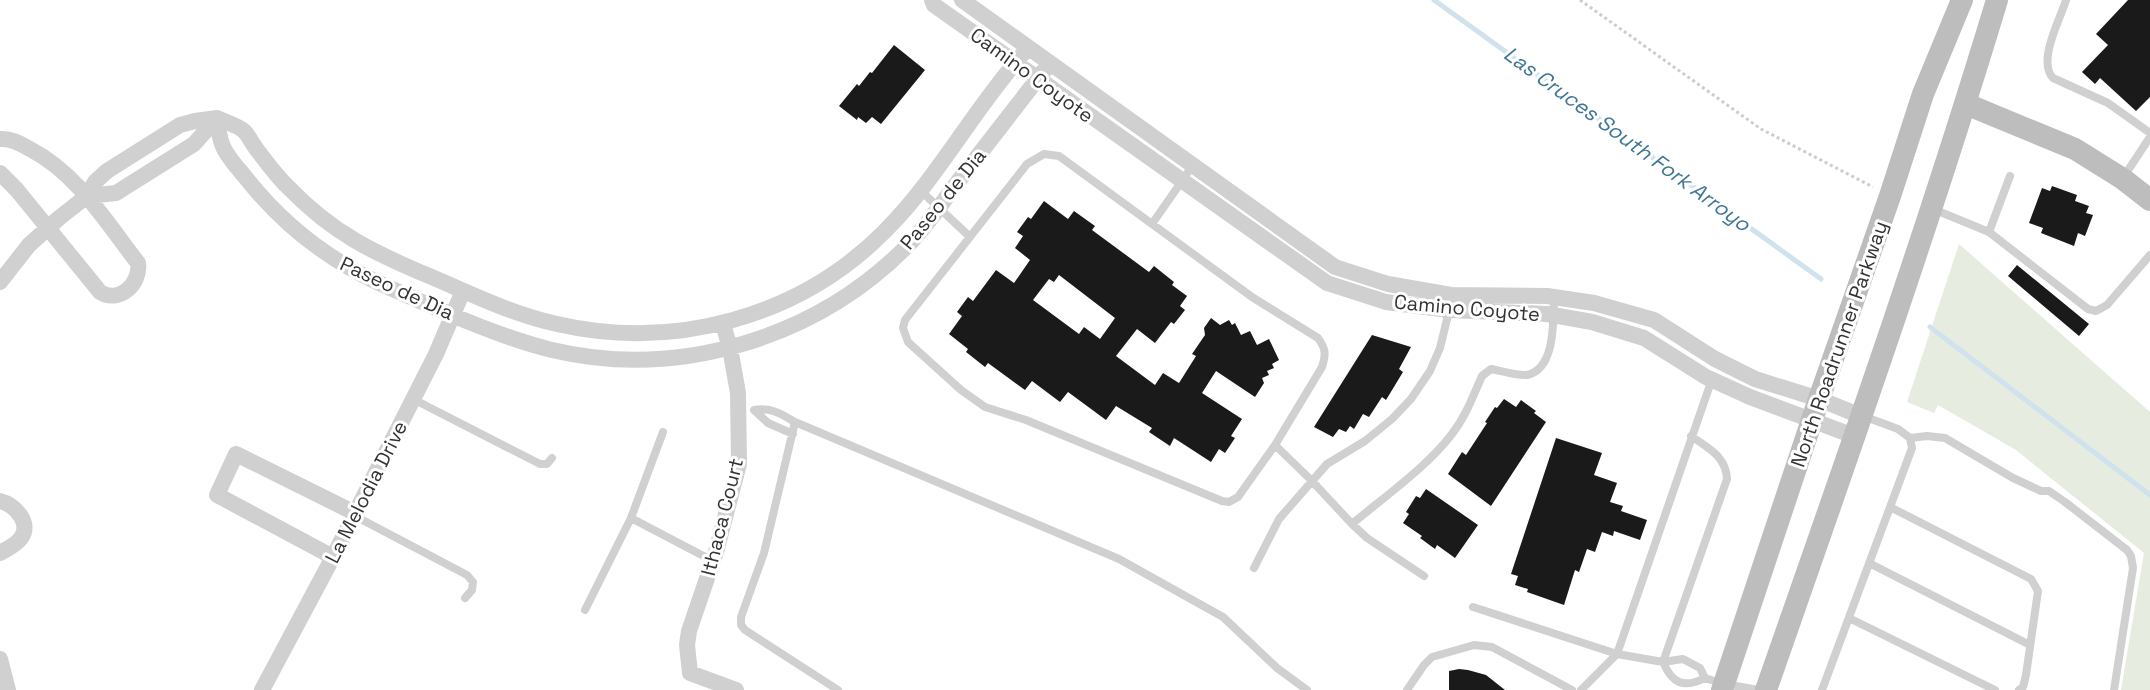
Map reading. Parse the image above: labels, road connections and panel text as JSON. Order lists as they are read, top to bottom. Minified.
{"streets":{"main road":["North Roadrunner Parkway"],"street":["Camino Coyote","Paseo de Dia","La Melodia Drive","Ithaca Court"]},"crossings":[["Camino Coyote","Paseo de Dia"],["Camino Coyote","North Roadrunner Parkway"],["Paseo de Dia","La Melodia Drive"],["Paseo de Dia","Ithaca Court"]],"water":["Las Cruces South Fork Arroyo"]}
